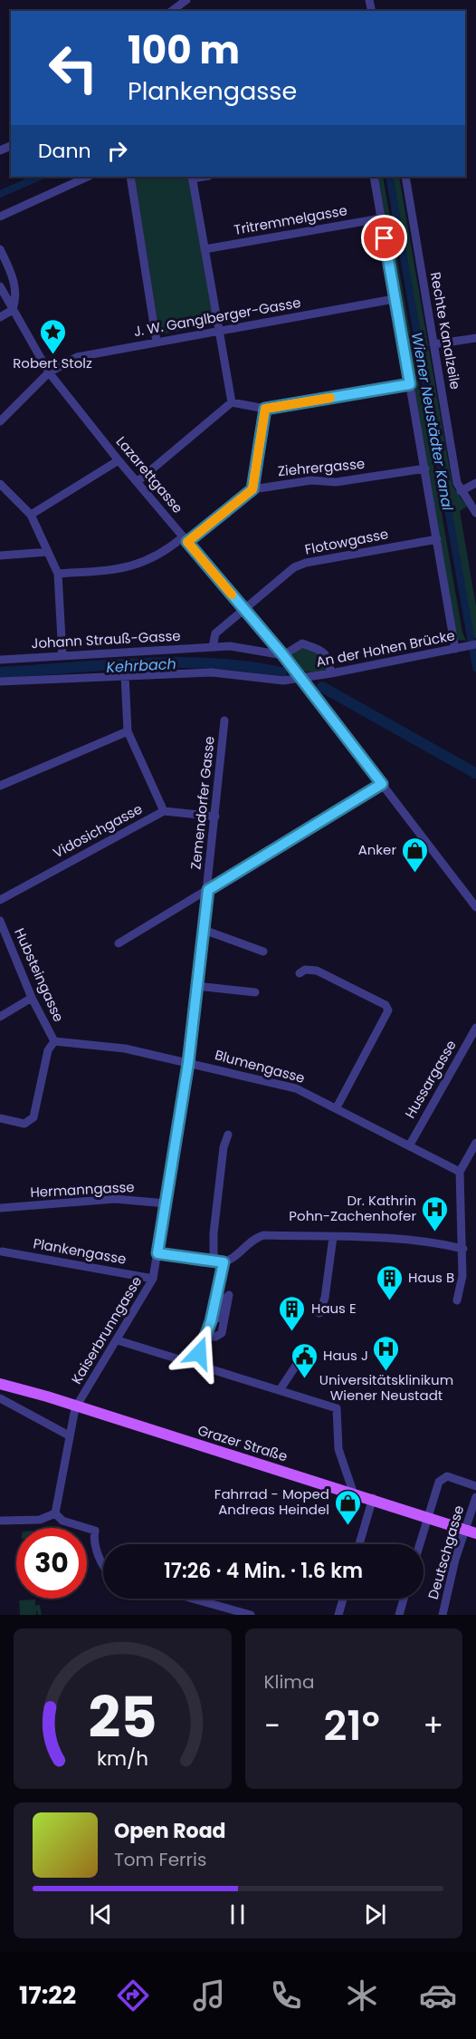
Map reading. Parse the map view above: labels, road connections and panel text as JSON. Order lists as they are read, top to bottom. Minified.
{"streets":{"main road":["Grazer Straße"],"street":["Tritremmelgasse","J. W. Ganglberger-Gasse","Rechte Kanalzeile","Ziehrergasse","Lazarettgasse","Flotowgasse","Johann Strauß-Gasse","An der Hohen Brücke","Zemendorfer Gasse","Vidosichgasse","Hubsteingasse","Blumengasse","Hussargasse","Hermanngasse","Plankengasse","Kaiserbrunngasse","Deutschgasse"]},"crossings":[["J. W. Ganglberger-Gasse","Lazarettgasse"],["Lazarettgasse","Flotowgasse"],["Lazarettgasse","Johann Strauß-Gasse"],["Lazarettgasse","An der Hohen Brücke"],["Zemendorfer Gasse","Vidosichgasse"],["Zemendorfer Gasse","Blumengasse"],["Zemendorfer Gasse","Kaiserbrunngasse"],["Hubsteingasse","Blumengasse"],["Blumengasse","Hussargasse"],["Blumengasse","Kaiserbrunngasse"],["Hermanngasse","Kaiserbrunngasse"],["Plankengasse","Kaiserbrunngasse"],["Kaiserbrunngasse","Grazer Straße"],["Grazer Straße","Deutschgasse"]],"water":["Wiener Neustädter Kanal","Kehrbach"],"places":{"place":["Robert Stolz"],"shop":["Anker","Fahrrad - Moped Andreas Heindel"],"hospital":["Dr. Kathrin Pohn-Zachenhofer","Universitätsklinikum Wiener Neustadt"],"building":["Haus B","Haus E"],"public building":["Haus J"]},"page":{"turn":["100 m","Plankengasse"],"then":"Dann","limit":"30","trip":"17:26 · 4 Min. · 1.6 km","tile":"Klima","heat":["−","21°","+"],"song":["Open Road","Tom Ferris"],"tabs":"17:22","gauge":["25","km/h"]}}
